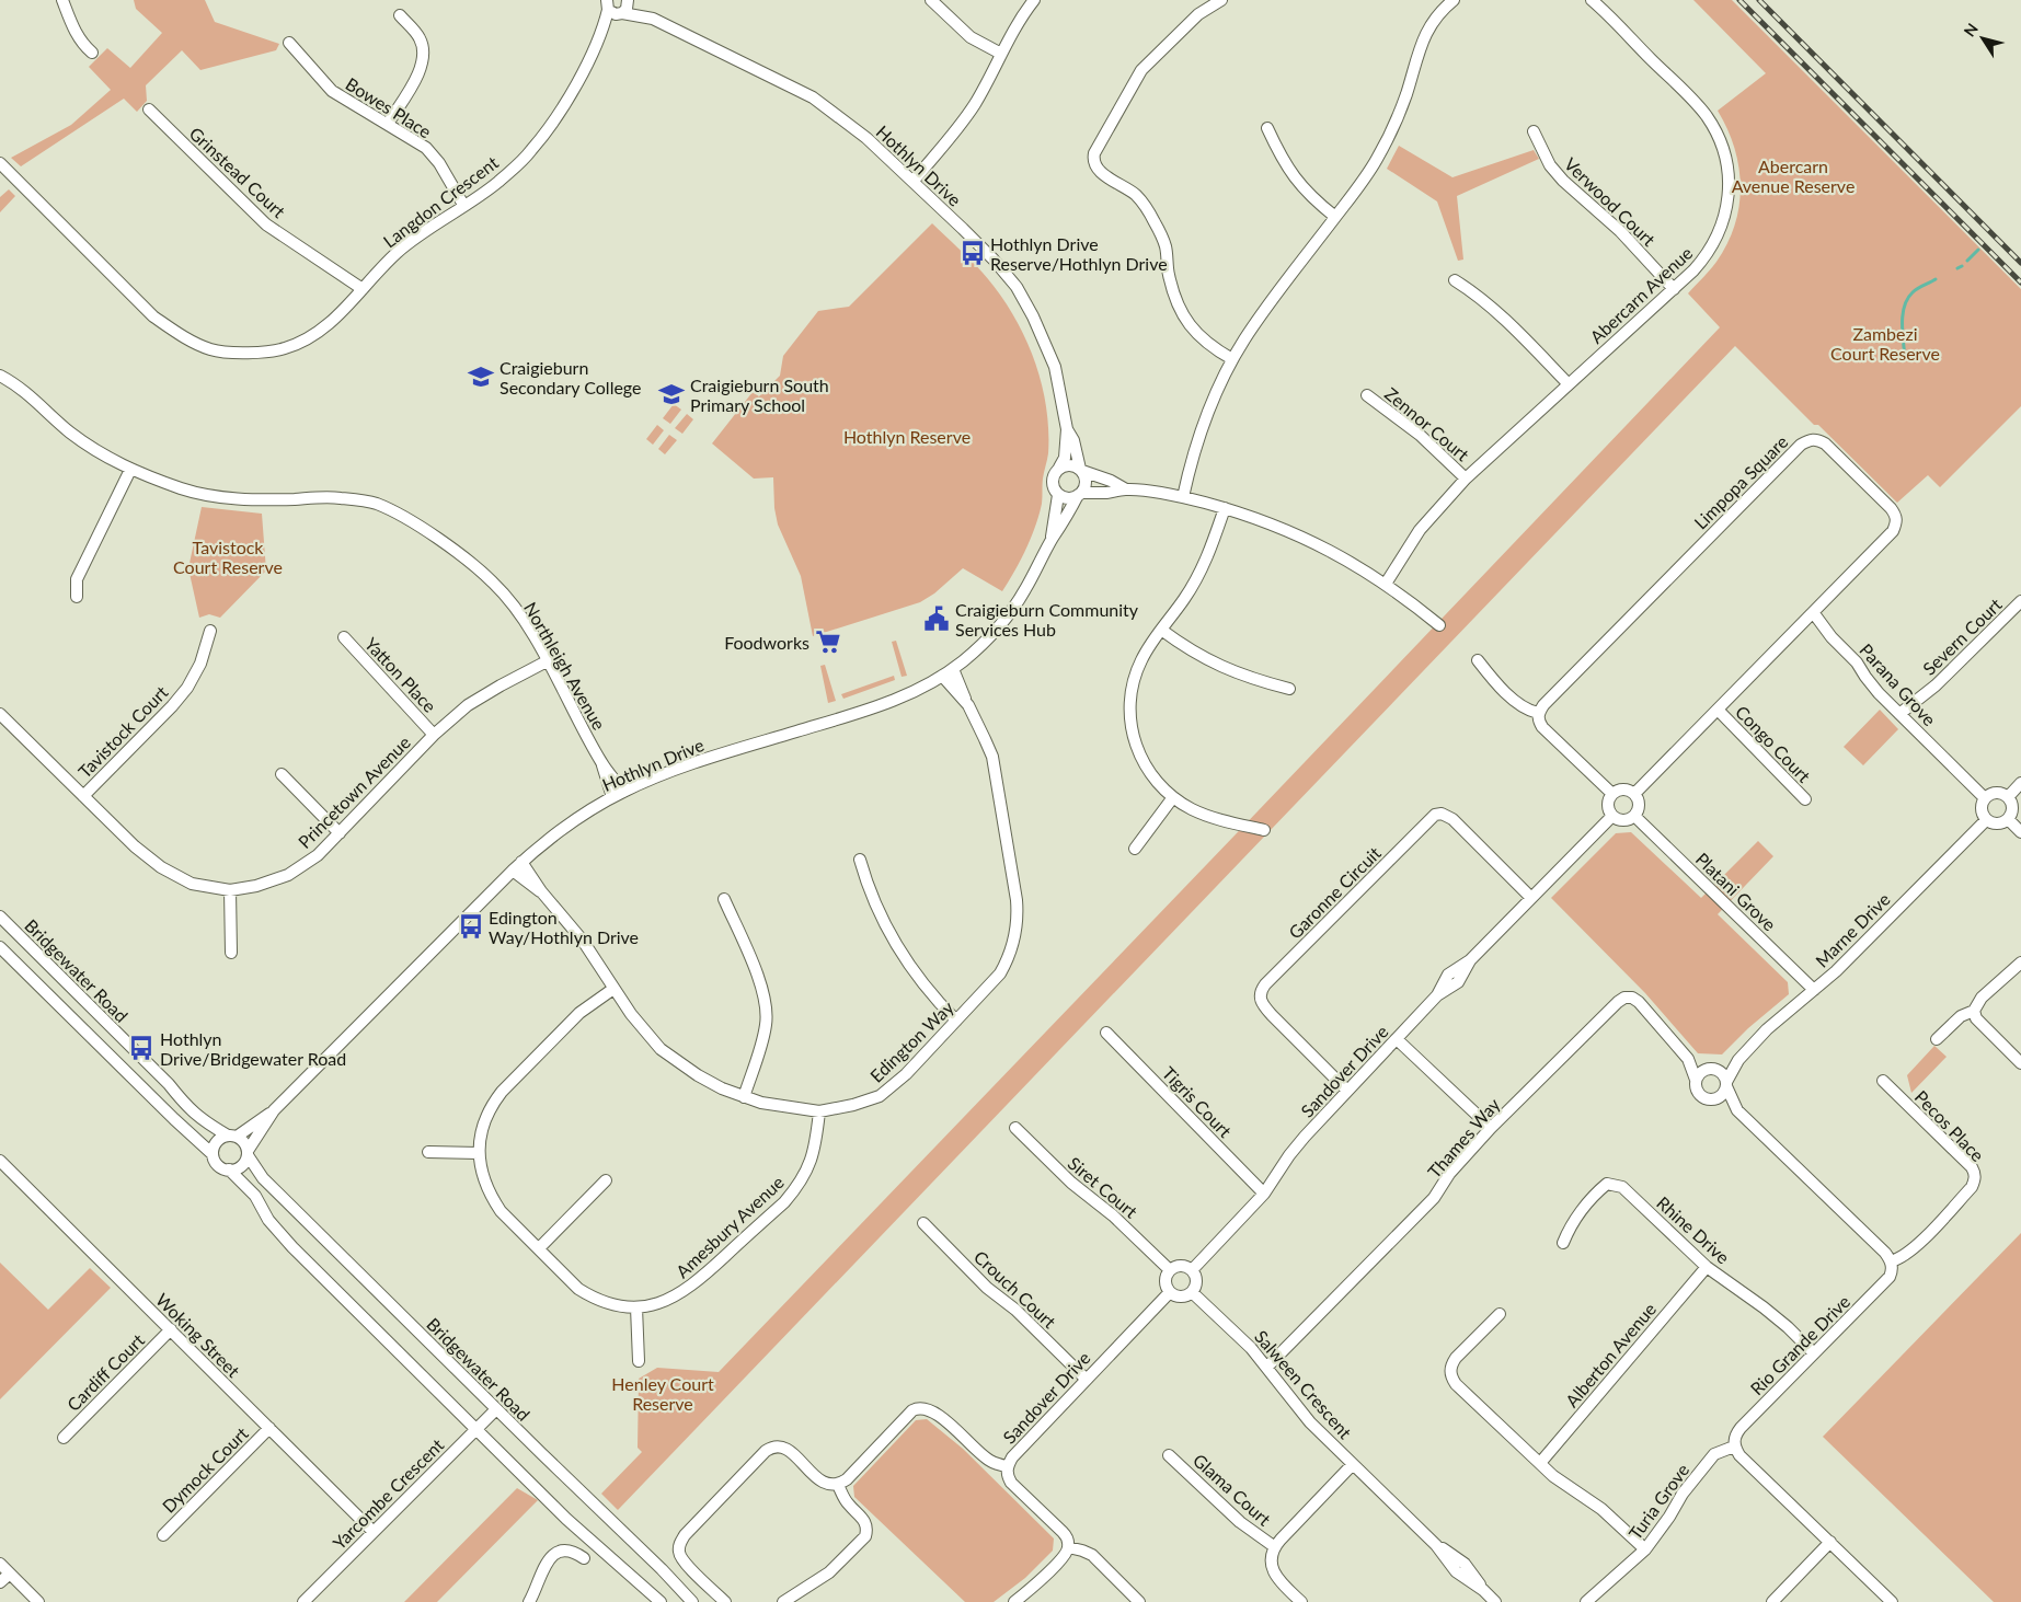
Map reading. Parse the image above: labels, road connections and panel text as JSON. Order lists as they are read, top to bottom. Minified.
{"streets":{"street":["Bowes Place","Hothlyn Drive","Grinstead Court","Langdon Crescent","Verwood Court","Abercarn Avenue","Zennor Court","Limpopa Square","Severn Court","Northleigh Avenue","Yatton Place","Parana Grove","Tavistock Court","Congo Court","Princetown Avenue","Platani Grove","Garonne Circuit","Marne Drive","Bridgewater Road","Edington Way","Sandover Drive","Tigris Court","Pecos Place","Thames Way","Siret Court","Amesbury Avenue","Rhine Drive","Crouch Court","Woking Street","Rio Grande Drive","Alberton Avenue","Cardiff Court","Salween Crescent","Dymock Court","Glama Court","Yarcombe Crescent","Turia Grove"]},"crossings":[["Bowes Place","Langdon Crescent"],["Hothlyn Drive","Langdon Crescent"],["Hothlyn Drive","Northleigh Avenue"],["Hothlyn Drive","Bridgewater Road"],["Hothlyn Drive","Edington Way"],["Grinstead Court","Langdon Crescent"],["Verwood Court","Abercarn Avenue"],["Abercarn Avenue","Zennor Court"],["Limpopa Square","Parana Grove"],["Limpopa Square","Congo Court"],["Limpopa Square","Platani Grove"],["Limpopa Square","Sandover Drive"],["Severn Court","Parana Grove"],["Northleigh Avenue","Princetown Avenue"],["Yatton Place","Princetown Avenue"],["Parana Grove","Marne Drive"],["Tavistock Court","Princetown Avenue"],["Platani Grove","Marne Drive"],["Platani Grove","Sandover Drive"],["Garonne Circuit","Sandover Drive"],["Marne Drive","Thames Way"],["Bridgewater Road","Yarcombe Crescent"],["Edington Way","Amesbury Avenue"],["Sandover Drive","Tigris Court"],["Sandover Drive","Siret Court"],["Sandover Drive","Crouch Court"],["Sandover Drive","Salween Crescent"],["Pecos Place","Rio Grande Drive"],["Thames Way","Salween Crescent"],["Siret Court","Salween Crescent"],["Rhine Drive","Rio Grande Drive"],["Rhine Drive","Alberton Avenue"],["Woking Street","Cardiff Court"],["Woking Street","Dymock Court"],["Woking Street","Yarcombe Crescent"],["Rio Grande Drive","Turia Grove"]],"parks":["Abercarn Avenue Reserve","Zambezi Court Reserve","Hothlyn Reserve","Tavistock Court Reserve","Henley Court Reserve"],"places":{"bus stop":["Hothlyn Drive Reserve/Hothlyn Drive","Edington Way/Hothlyn Drive","Hothlyn Drive/Bridgewater Road"],"school or university":["Craigieburn Secondary College","Craigieburn South Primary School"],"public building":["Craigieburn Community Services Hub"],"supermarket":["Foodworks"]},"north":"top left"}
